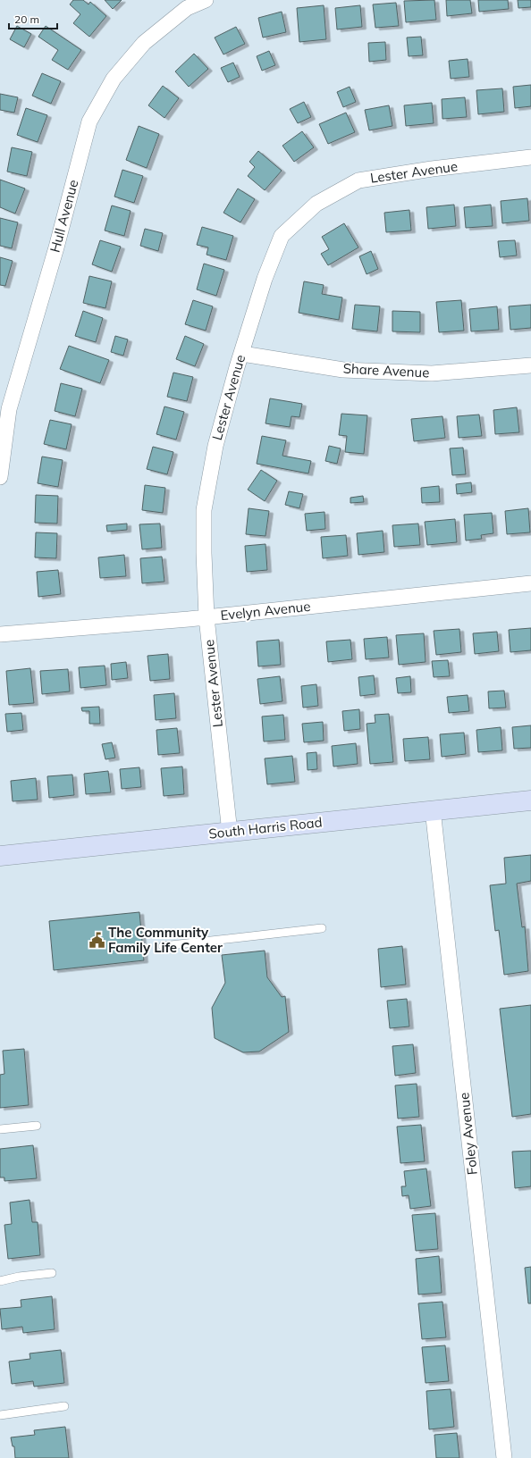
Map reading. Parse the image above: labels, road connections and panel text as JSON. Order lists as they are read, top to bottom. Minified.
{"streets":{"main road":["South Harris Road"],"street":["Lester Avenue","Hull Avenue","Share Avenue","Evelyn Avenue","Foley Avenue"]},"crossings":[["Lester Avenue","Share Avenue"],["Lester Avenue","Evelyn Avenue"],["Lester Avenue","South Harris Road"],["South Harris Road","Foley Avenue"]],"places":{"public building":["The Community Family Life Center"]},"scale_bar":"20 m"}
